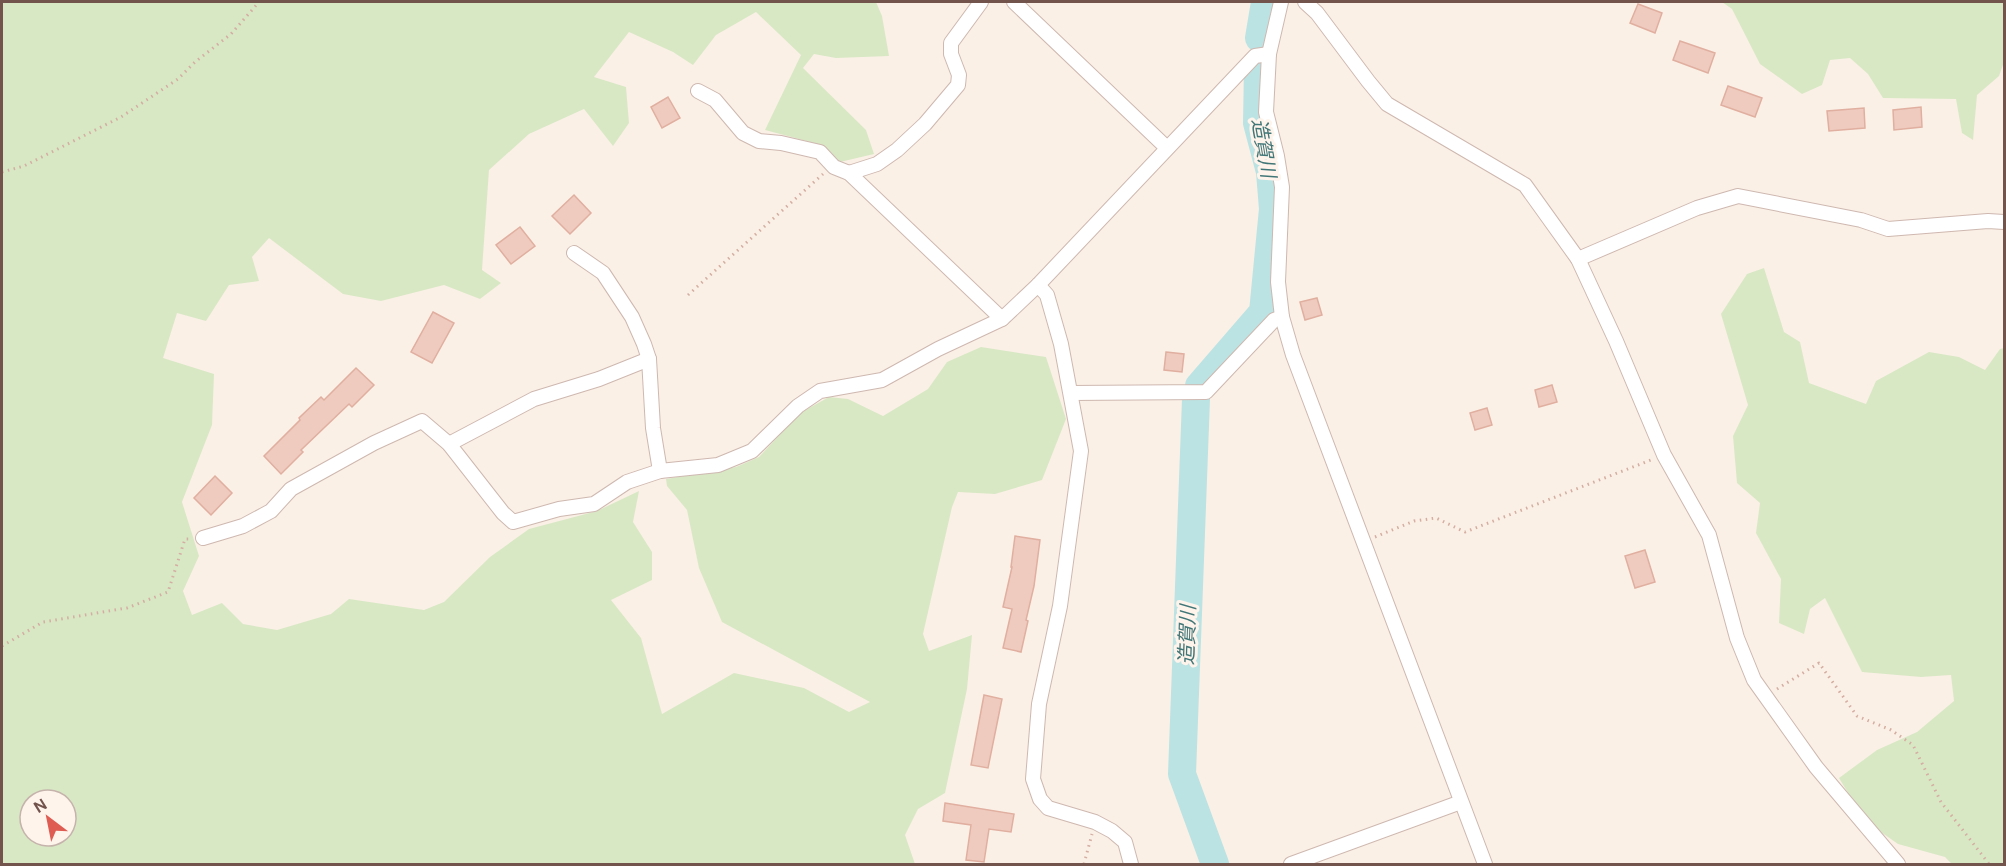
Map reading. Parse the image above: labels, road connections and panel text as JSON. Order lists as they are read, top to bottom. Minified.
{"water":["造賀川"],"north":"top left"}
